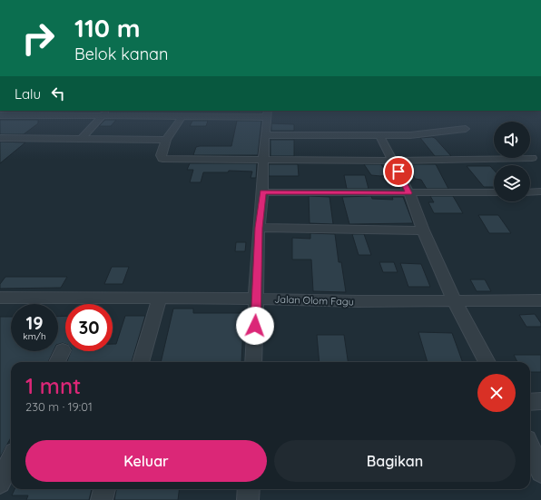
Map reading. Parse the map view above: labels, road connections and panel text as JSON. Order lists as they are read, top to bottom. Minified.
{"streets":{"street":["Jalan Olom Fagu"]},"page":{"turn":["110 m","Belok kanan"],"then":"Lalu","speed":"19 km/h","limit":"30","heading":["1 mnt","230 m · 19:01"],"buttons":["Keluar","Bagikan"]}}
